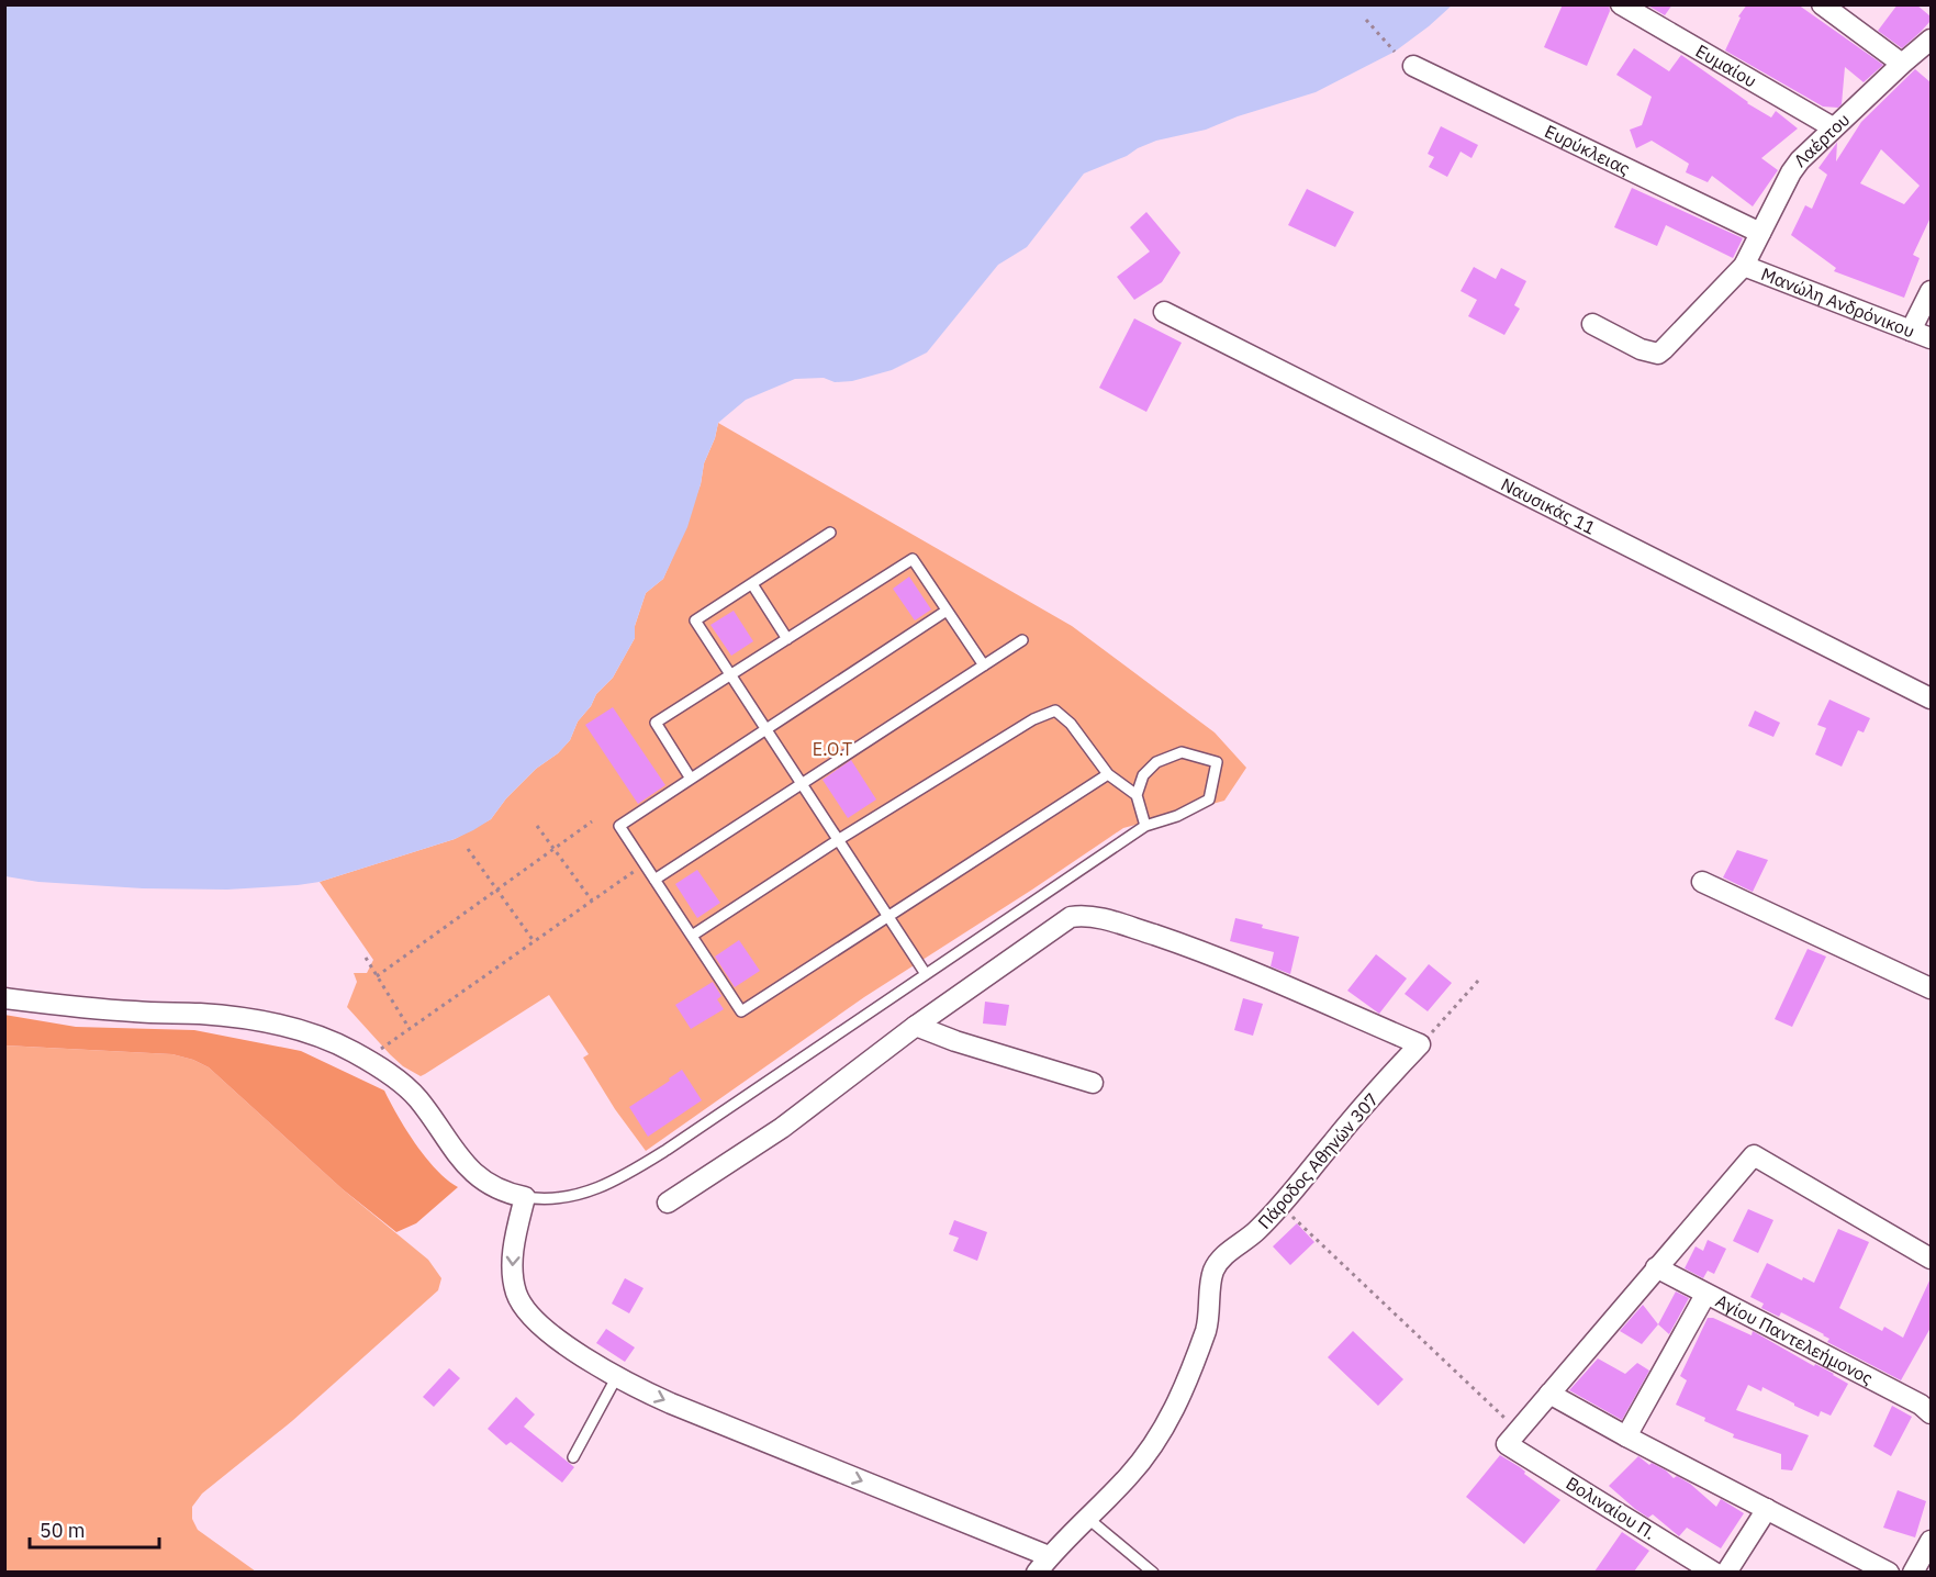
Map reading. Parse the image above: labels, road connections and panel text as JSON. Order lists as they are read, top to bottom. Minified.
{"streets":{"street":["Ευμαίου","Λαέρτου","Ευρύκλειας","Μανώλη Ανδρόνικου","Ναυσικάς 11","Πάροδος Αθηνών 307","Αγίου Παντελεήμονος","Βολιναίου Π."]},"crossings":[["Ευμαίου","Λαέρτου"],["Λαέρτου","Ευρύκλειας"],["Λαέρτου","Μανώλη Ανδρόνικου"]],"parks":["E.O.T"],"scale_bar":"50 m"}
